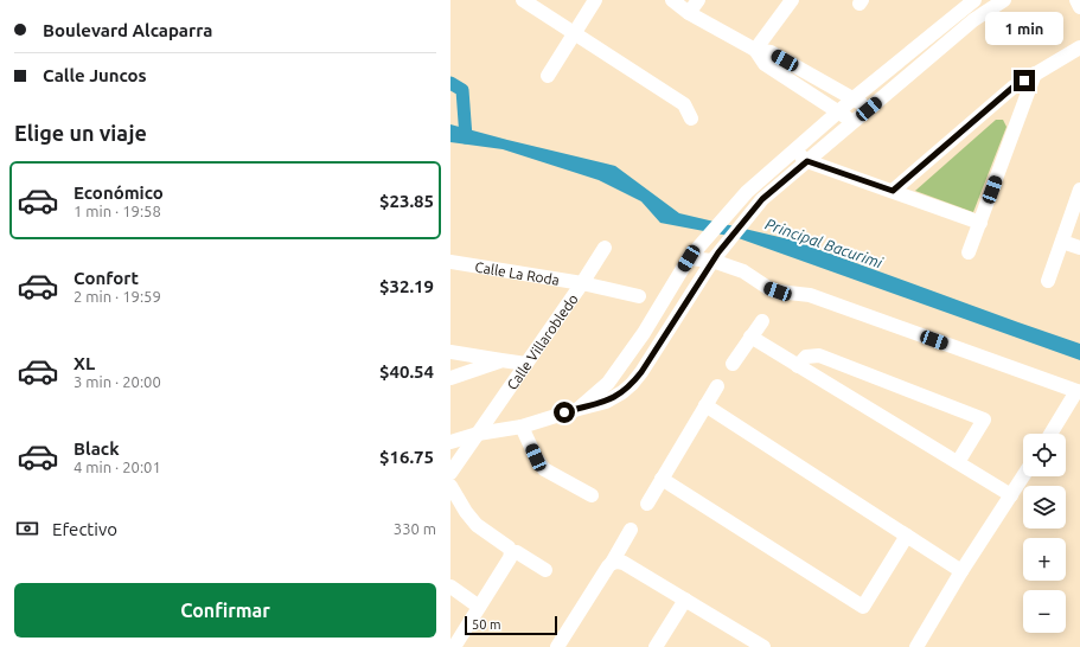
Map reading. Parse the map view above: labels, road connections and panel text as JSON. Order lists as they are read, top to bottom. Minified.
{"streets":{"street":["Calle La Roda","Calle Villarobledo"]},"crossings":[["Calle La Roda","Calle Villarobledo"]],"water":["Principal Bacurimi"],"scale_bar":"50 m","page":{"banner":["Boulevard Alcaparra","Calle Juncos"],"bubble":"1 min","heading":"Elige un viaje","list":[{"name":"Económico","note":"1 min · 19:58","value":"$23.85"},{"name":"Confort","note":"2 min · 19:59","value":"$32.19"},{"name":"XL","note":"3 min · 20:00","value":"$40.54"},{"name":"Black","note":"4 min · 20:01","value":"$16.75"}],"map_buttons":["+","−"],"pay":["Efectivo","330 m"],"buttons":"Confirmar","scale":"50 m"}}
